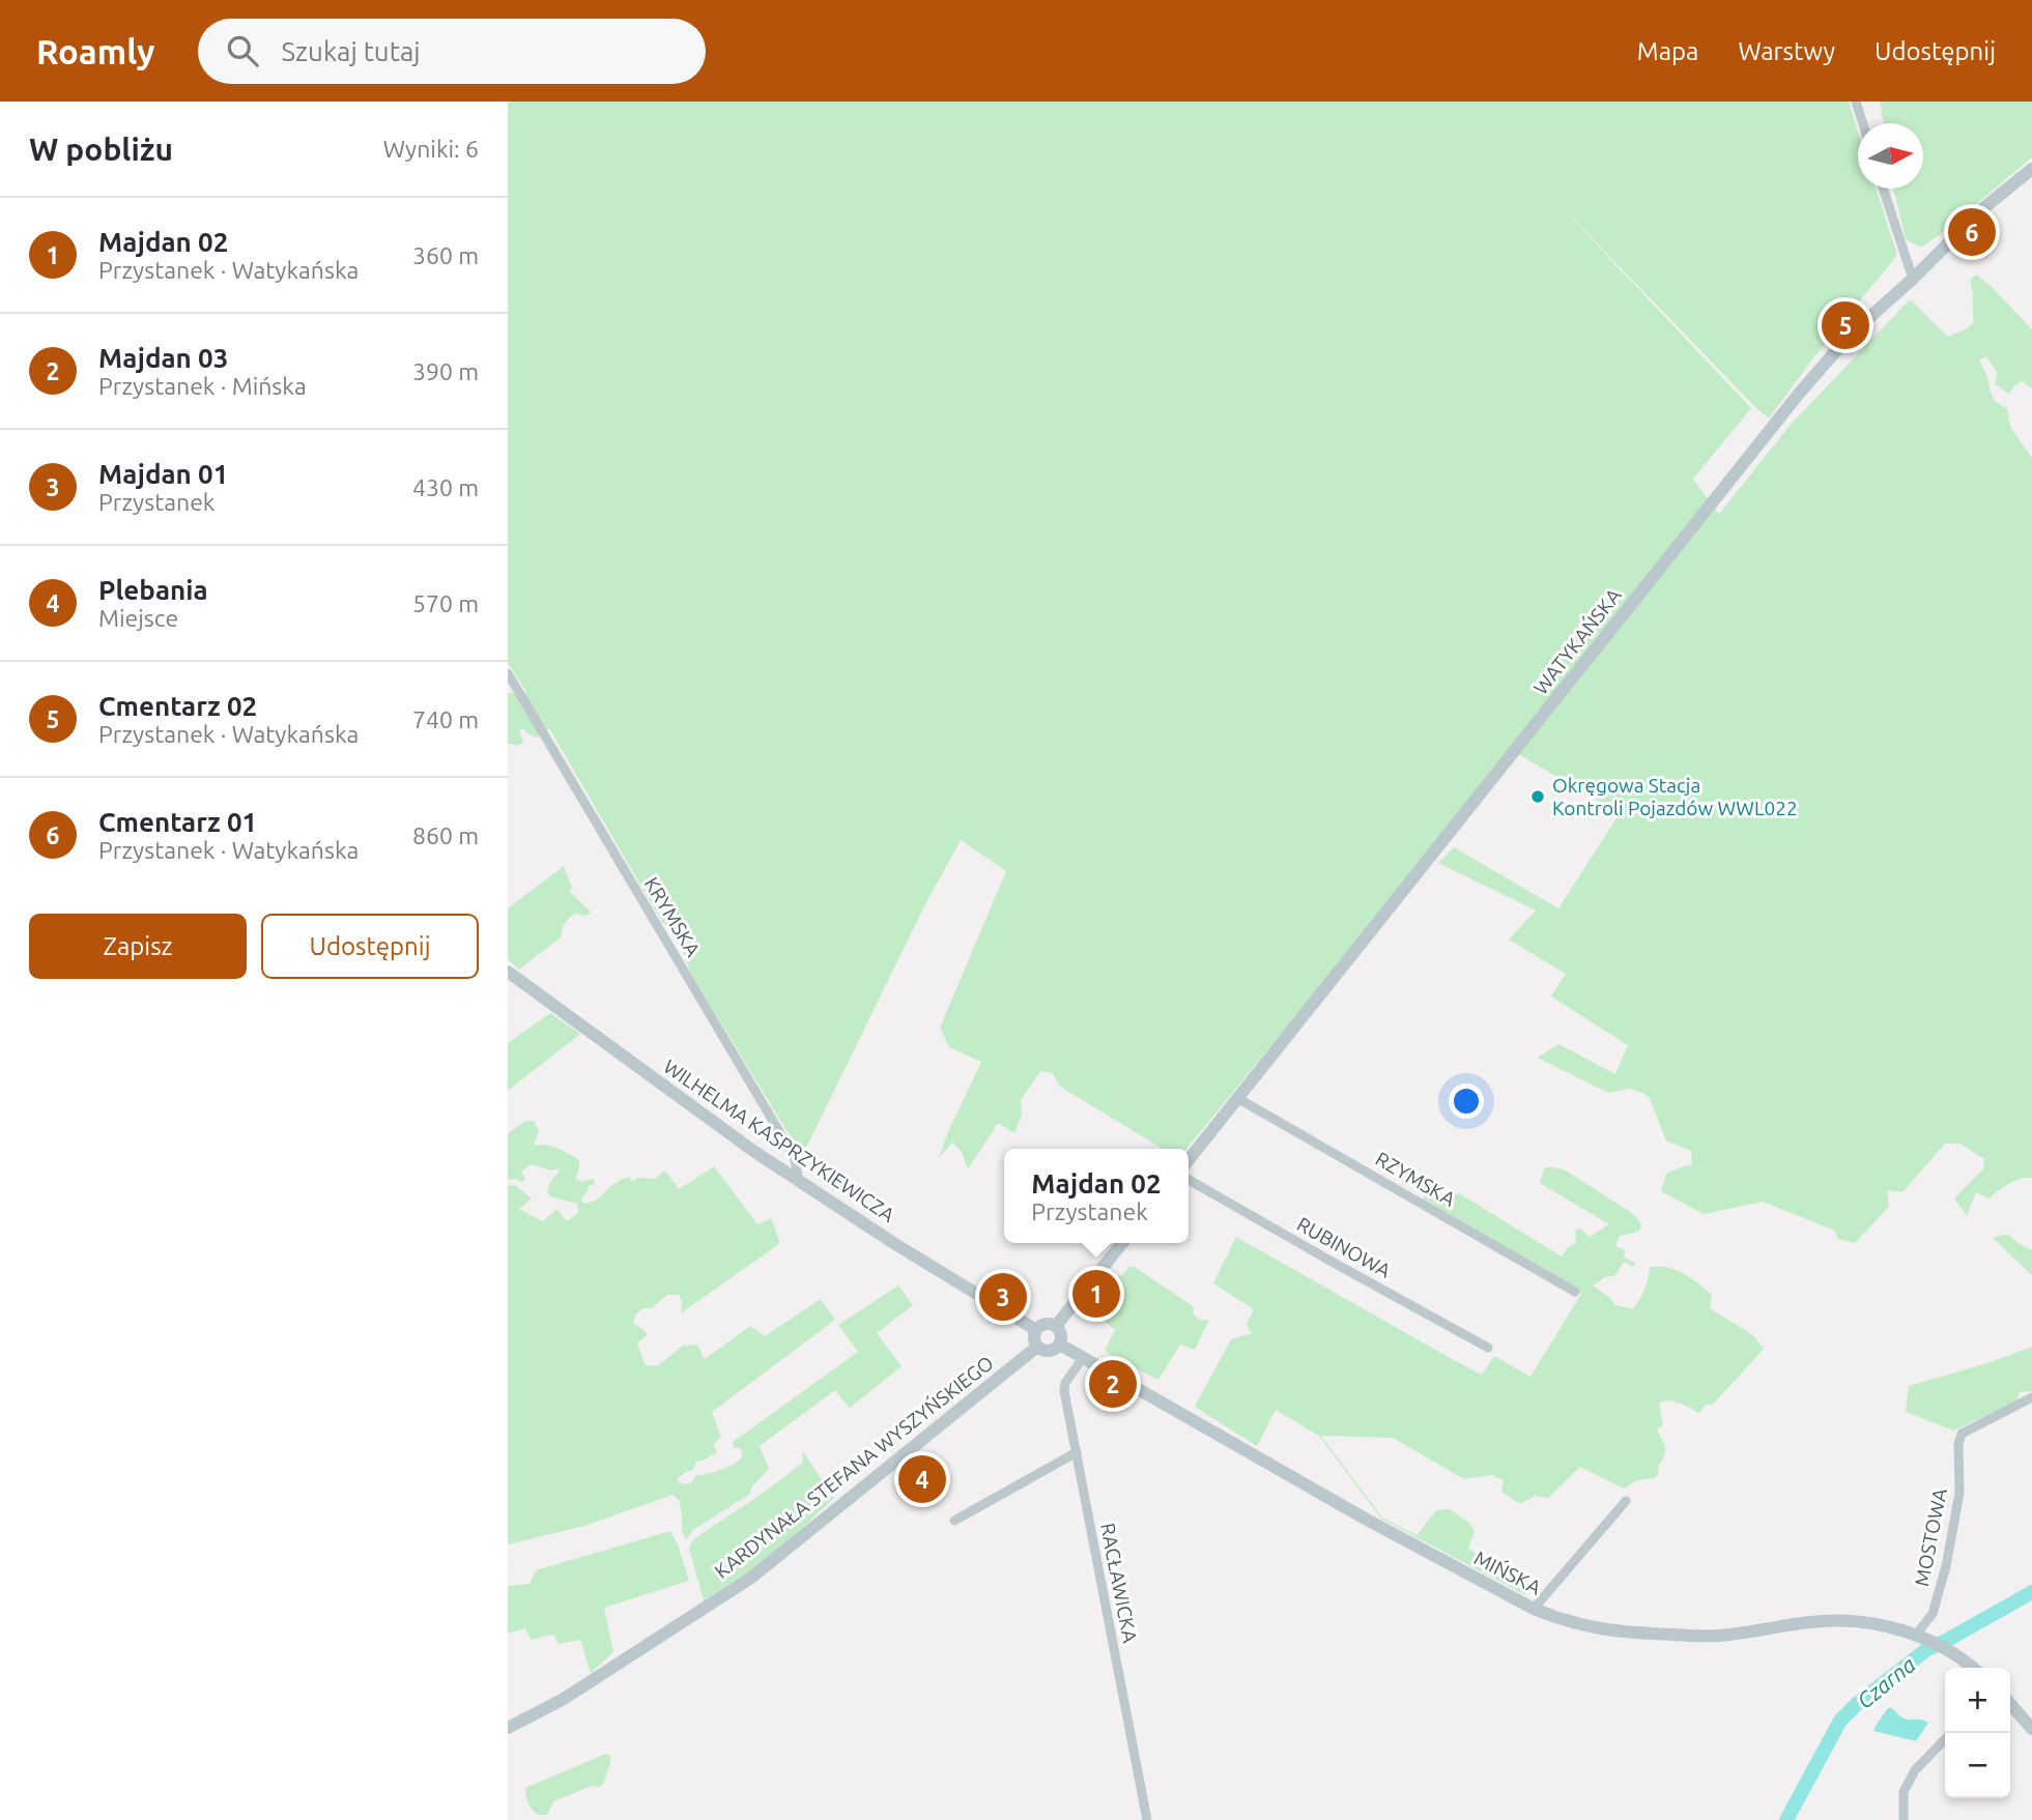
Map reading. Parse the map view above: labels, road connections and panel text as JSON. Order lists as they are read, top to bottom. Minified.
{"streets":{"street":["WATYKAŃSKA","KRYMSKA","WILHELMA KASPRZYKIEWICZA","RZYMSKA","RUBINOWA","KARDYNAŁA STEFANA WYSZYŃSKIEGO","MOSTOWA","MIŃSKA","RACŁAWICKA"]},"crossings":[["WATYKAŃSKA","RZYMSKA"],["KRYMSKA","WILHELMA KASPRZYKIEWICZA"],["WILHELMA KASPRZYKIEWICZA","KARDYNAŁA STEFANA WYSZYŃSKIEGO"],["WILHELMA KASPRZYKIEWICZA","MIŃSKA"],["KARDYNAŁA STEFANA WYSZYŃSKIEGO","MIŃSKA"],["MOSTOWA","MIŃSKA"],["MIŃSKA","RACŁAWICKA"]],"water":["Czarna"],"places":["Okręgowa Stacja Kontroli Pojazdów WWL022"],"north":"right","page":{"header":"Roamly","search":"Szukaj tutaj","nav":["Mapa","Warstwy","Udostępnij"],"heading":["W pobliżu","Wyniki: 6"],"list":[{"mark":"1","name":"Majdan 02","note":"Przystanek · Watykańska","value":"360 m"},{"mark":"2","name":"Majdan 03","note":"Przystanek · Mińska","value":"390 m"},{"mark":"3","name":"Majdan 01","note":"Przystanek","value":"430 m"},{"mark":"4","name":"Plebania","note":"Miejsce","value":"570 m"},{"mark":"5","name":"Cmentarz 02","note":"Przystanek · Watykańska","value":"740 m"},{"mark":"6","name":"Cmentarz 01","note":"Przystanek · Watykańska","value":"860 m"}],"pins":["6","5","1","3","2","4"],"buttons":["Zapisz","Udostępnij"],"popup":["Majdan 02","Przystanek"],"map_buttons":["+","−"]}}
